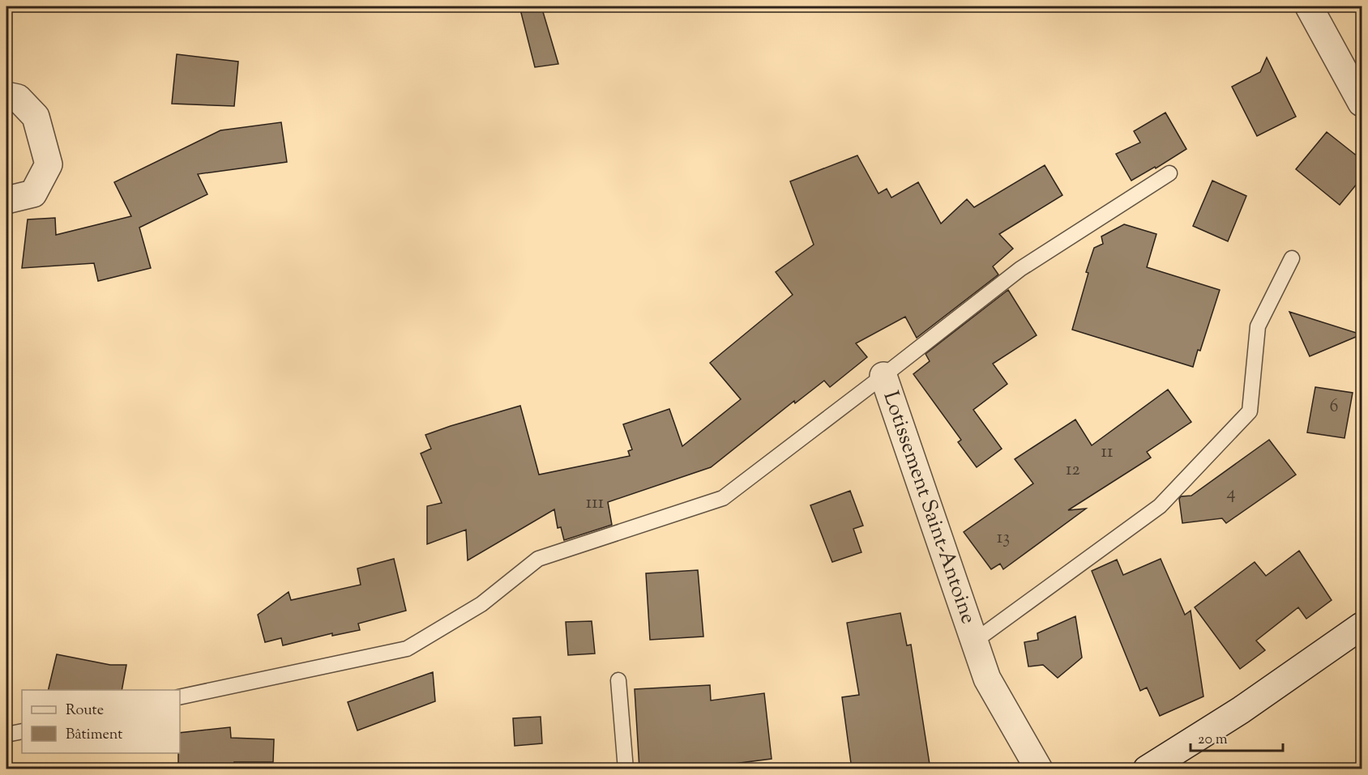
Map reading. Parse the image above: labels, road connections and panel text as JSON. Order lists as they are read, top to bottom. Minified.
{"streets":{"street":["Lotissement Saint-Antoine"]},"house_numbers":["6","11","12","4","111","13"],"legend":["Route","Bâtiment"],"scale_bar":"20 m"}
